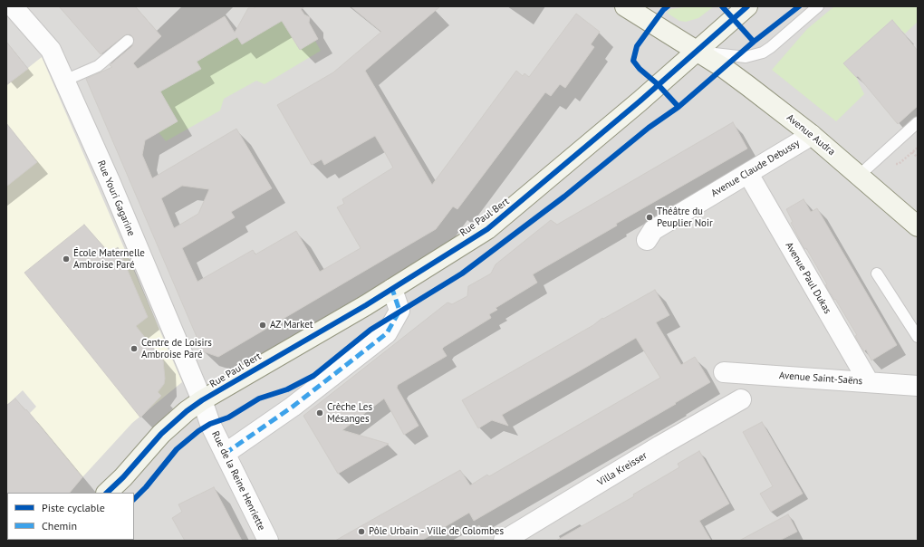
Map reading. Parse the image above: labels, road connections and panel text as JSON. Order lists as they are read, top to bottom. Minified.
{"streets":{"street":["Avenue Audra","Avenue Claude Debussy","Rue Youri Gagarine","Rue Paul Bert","Avenue Paul Dukas","Avenue Saint-Saëns","Villa Kreisser","Rue de la Reine Henriette"]},"crossings":[["Avenue Audra","Avenue Claude Debussy"],["Avenue Audra","Rue Paul Bert"],["Avenue Claude Debussy","Avenue Paul Dukas"],["Rue Youri Gagarine","Rue Paul Bert"],["Rue Youri Gagarine","Rue de la Reine Henriette"],["Rue Paul Bert","Rue de la Reine Henriette"],["Avenue Paul Dukas","Avenue Saint-Saëns"]],"places":["Théâtre du Peuplier Noir","École Maternelle Ambroise Paré","AZ Market","Centre de Loisirs Ambroise Paré","Crèche Les Mésanges","Pôle Urbain - Ville de Colombes"],"legend":["Piste cyclable","Chemin"]}
